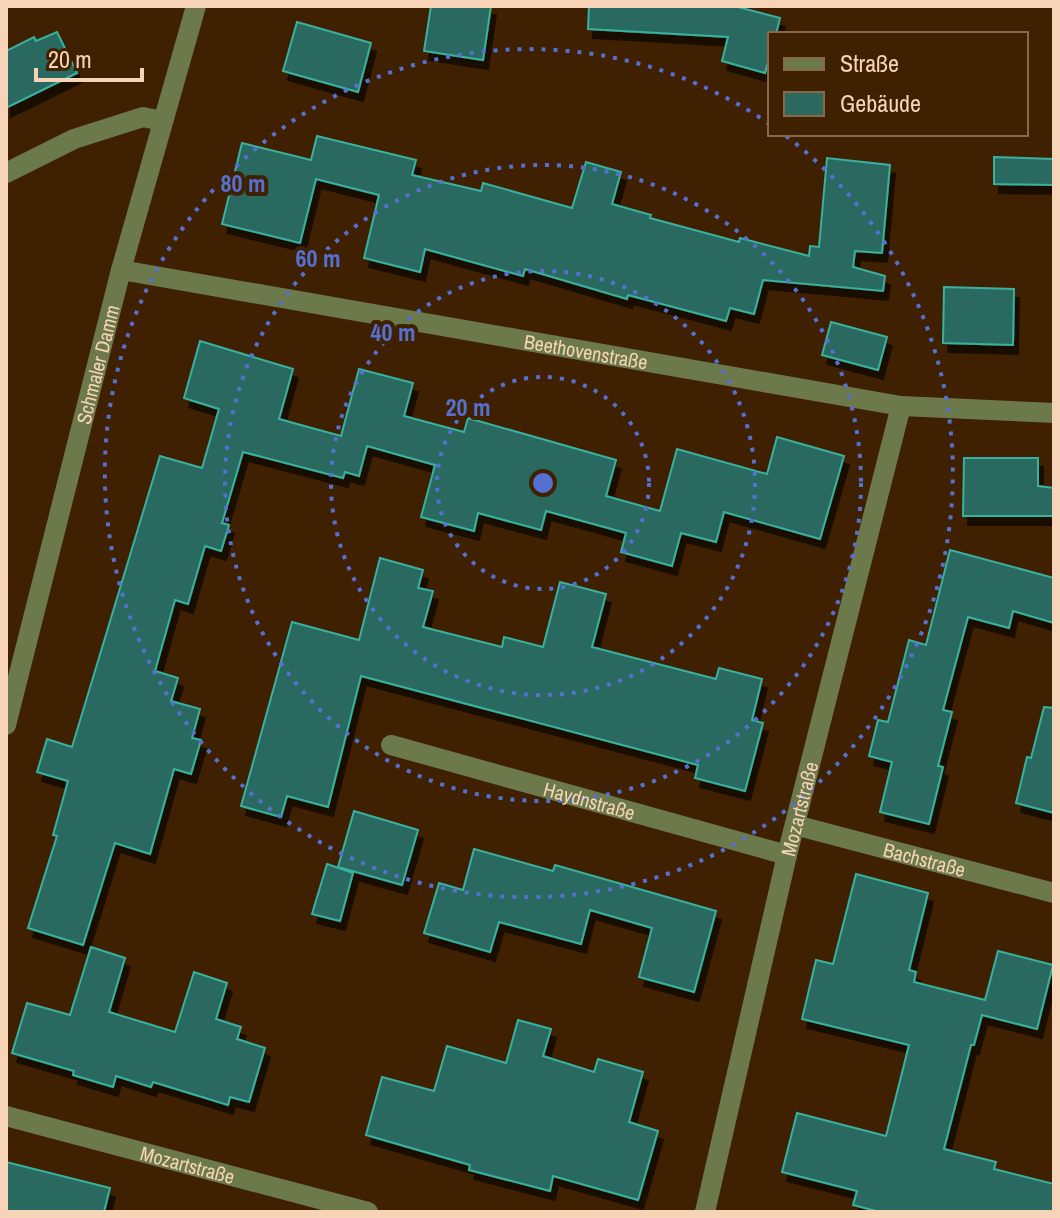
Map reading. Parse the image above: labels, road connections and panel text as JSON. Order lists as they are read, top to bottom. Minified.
{"streets":{"street":["Beethovenstraße","Schmaler Damm","Haydnstraße","Mozartstraße","Bachstraße"]},"crossings":[["Beethovenstraße","Schmaler Damm"],["Beethovenstraße","Mozartstraße"],["Haydnstraße","Mozartstraße"],["Mozartstraße","Bachstraße"]],"legend":["Straße","Gebäude"],"scale_bar":"20 m","rings":["80 m","60 m","40 m","20 m"]}
